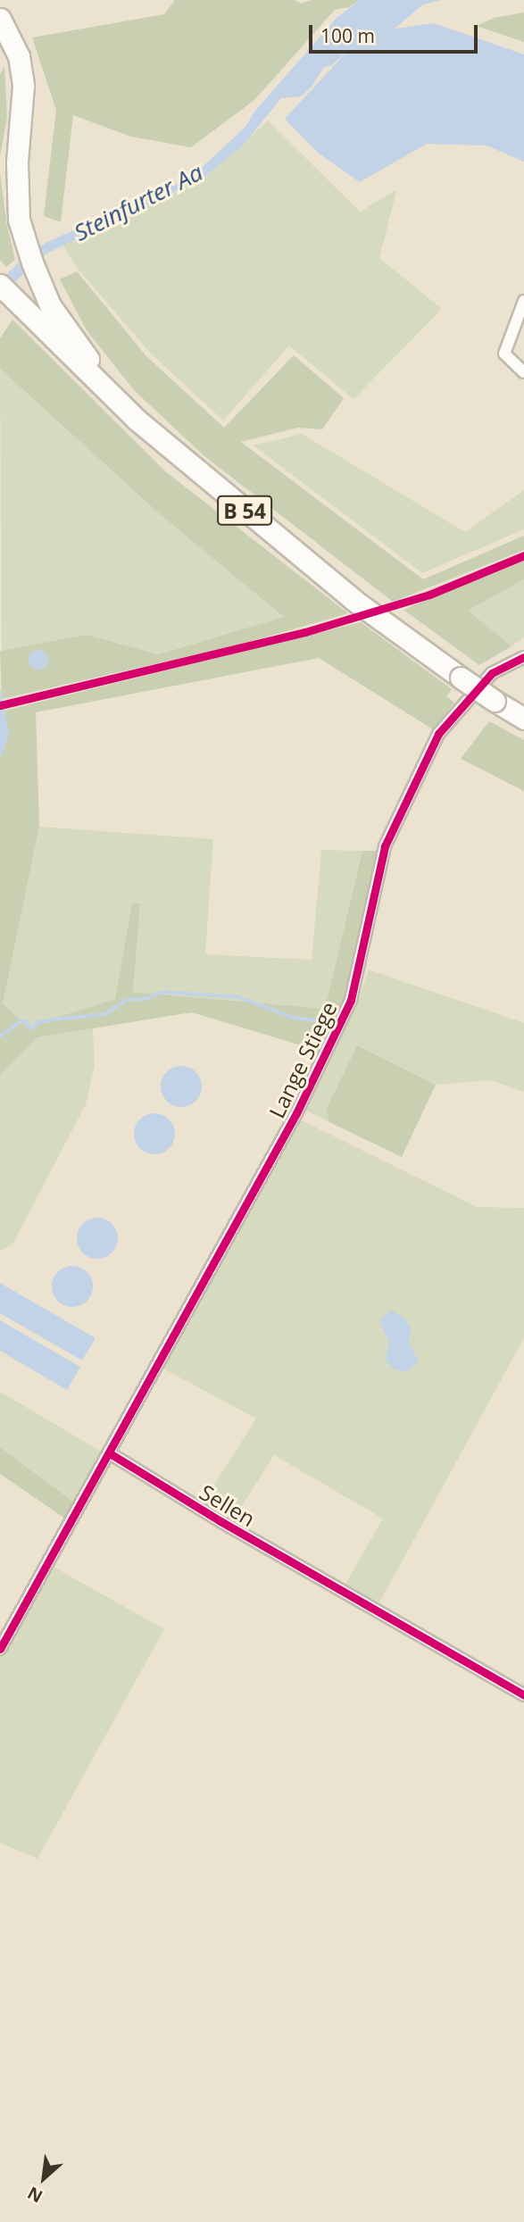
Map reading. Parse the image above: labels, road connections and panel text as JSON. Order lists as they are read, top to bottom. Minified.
{"streets":{"highway":["B 54"],"street":["Lange Stiege","Sellen"]},"crossings":[["Lange Stiege","Sellen"]],"water":["Steinfurter Aa"],"scale_bar":"100 m","north":"bottom left"}
